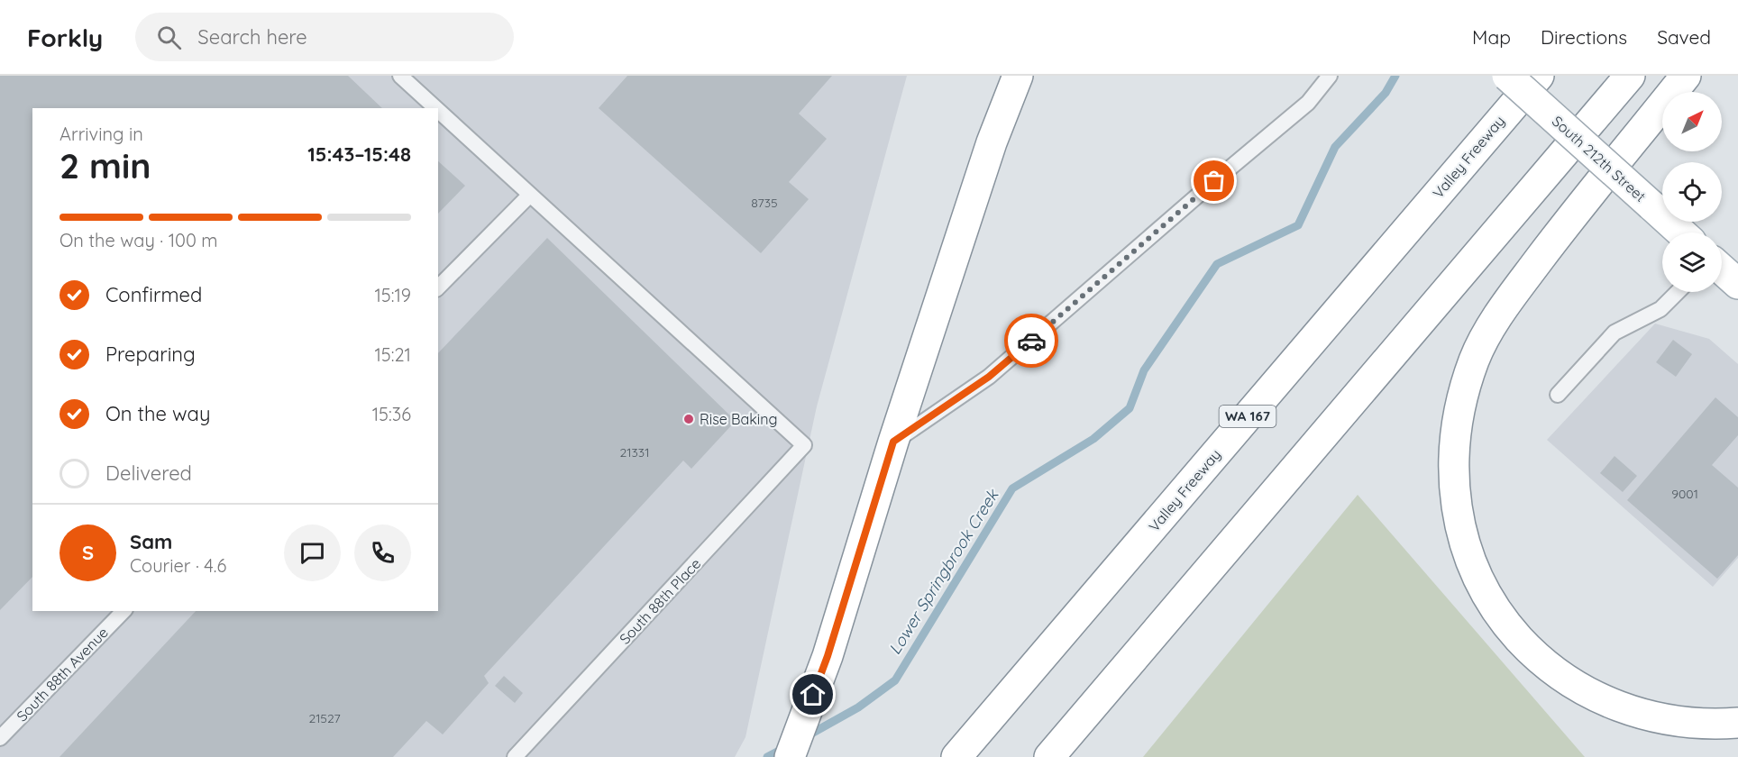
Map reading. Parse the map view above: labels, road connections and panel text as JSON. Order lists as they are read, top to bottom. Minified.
{"streets":{"main road":["Valley Freeway","South 212th Street","WA 167"],"lane":["South 88th Place","South 88th Avenue"]},"water":["Lower Springbrook Creek"],"places":["Rise Baking"],"house_numbers":["8735","21331","9001","21527"],"north":"top right","page":{"header":"Forkly","search":"Search here","nav":["Map","Directions","Saved"],"heading":["2 min","Arriving in","15:43–15:48"],"panel":["Sam","Courier · 4.6"],"bar":"On the way · 100 m","list":[["Confirmed","15:19"],["Preparing","15:21"],["On the way","15:36"],"Delivered"],"round":"S"}}
